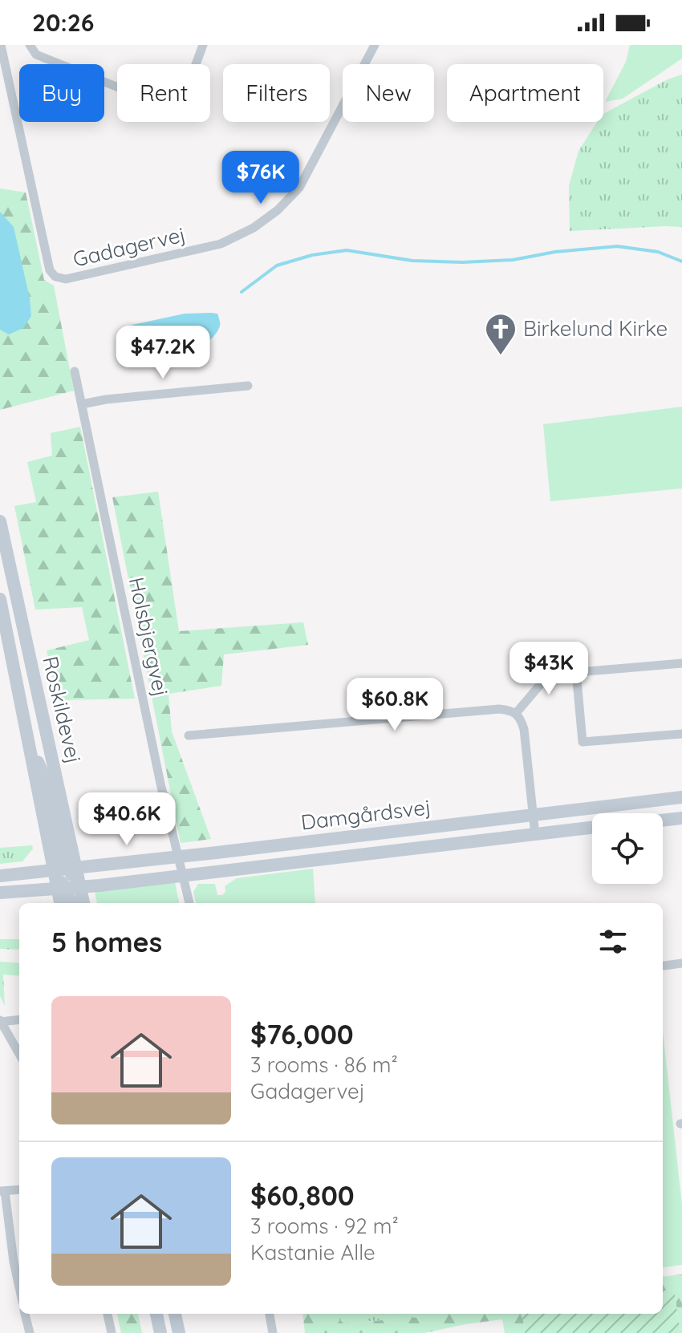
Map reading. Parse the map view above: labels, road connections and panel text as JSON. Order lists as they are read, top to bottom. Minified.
{"streets":{"street":["Gadagervej","Holsbjergvej","Roskildevej","Damgårdsvej"]},"crossings":[["Holsbjergvej","Damgårdsvej"],["Roskildevej","Damgårdsvej"]],"places":{"church":["Birkelund Kirke"]},"page":{"status":"20:26","chip":["Buy","Rent","Filters","New","Apartment"],"price":["$76K","$47.2K","$43K","$60.8K","$40.6K"],"heading":"5 homes","list":[{"name":"$76,000","note":"3 rooms · 86 m² · Gadagervej"},{"name":"$60,800","note":"3 rooms · 92 m² · Kastanie Alle"}]}}
